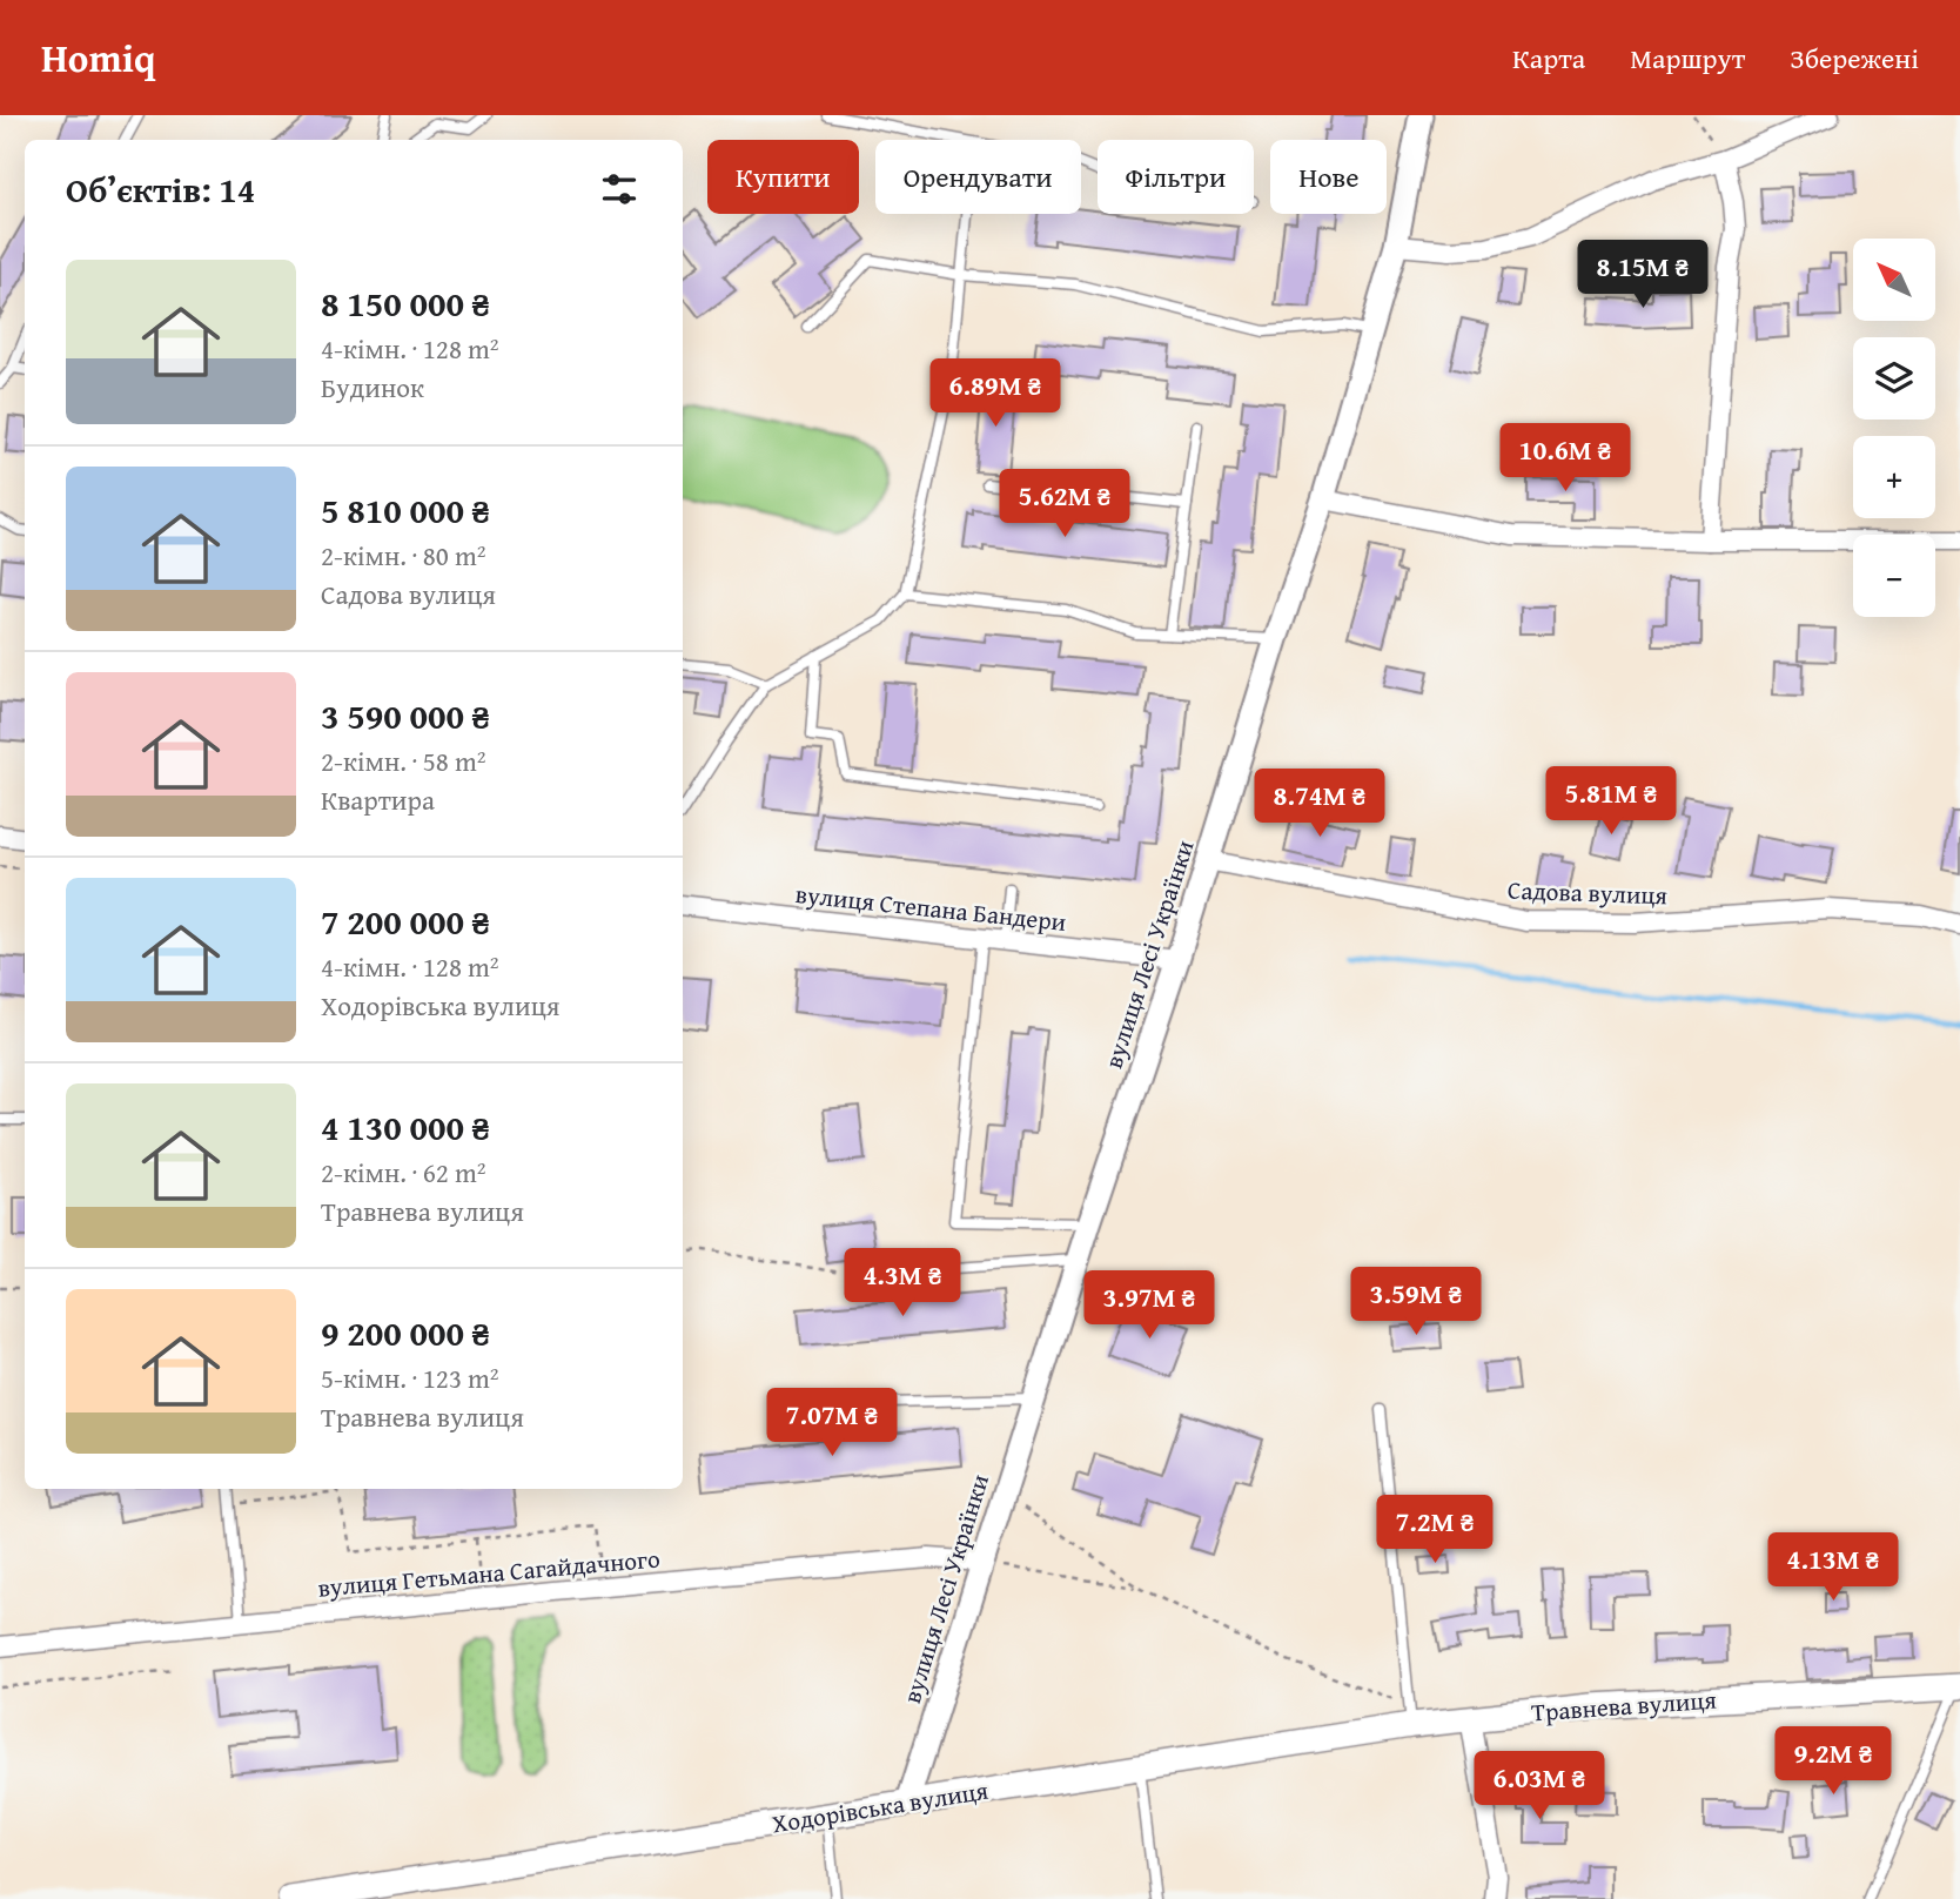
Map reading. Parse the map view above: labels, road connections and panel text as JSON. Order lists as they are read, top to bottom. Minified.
{"streets":{"main road":["Травнева вулиця","Ходорівська вулиця"],"street":["Садова вулиця","вулиця Степана Бандери","вулиця Лесі Українки","вулиця Гетьмана Сагайдачного"]},"crossings":[["Садова вулиця","вулиця Лесі Українки"],["вулиця Степана Бандери","вулиця Лесі Українки"],["вулиця Лесі Українки","вулиця Гетьмана Сагайдачного"],["вулиця Лесі Українки","Ходорівська вулиця"],["Травнева вулиця","Ходорівська вулиця"]],"north":"top left","page":{"header":"Homiq","nav":["Карта","Маршрут","Збережені"],"chip":["Купити","Орендувати","Фільтри","Нове"],"heading":"Об’єктів: 14","map_buttons":["+","−"],"list":[{"name":"8 150 000 ₴","note":"4-кімн. · 128 m² · Будинок"},{"name":"5 810 000 ₴","note":"2-кімн. · 80 m² · Садова вулиця"},{"name":"3 590 000 ₴","note":"2-кімн. · 58 m² · Квартира"},{"name":"7 200 000 ₴","note":"4-кімн. · 128 m² · Ходорівська вулиця"},{"name":"4 130 000 ₴","note":"2-кімн. · 62 m² · Травнева вулиця"},{"name":"9 200 000 ₴","note":"5-кімн. · 123 m² · Травнева вулиця"}],"price":["8.15M ₴","6.89M ₴","10.6M ₴","5.62M ₴","5.81M ₴","8.74M ₴","4.3M ₴","3.59M ₴","3.97M ₴","7.07M ₴","7.2M ₴","4.13M ₴","9.2M ₴","6.03M ₴"]}}
